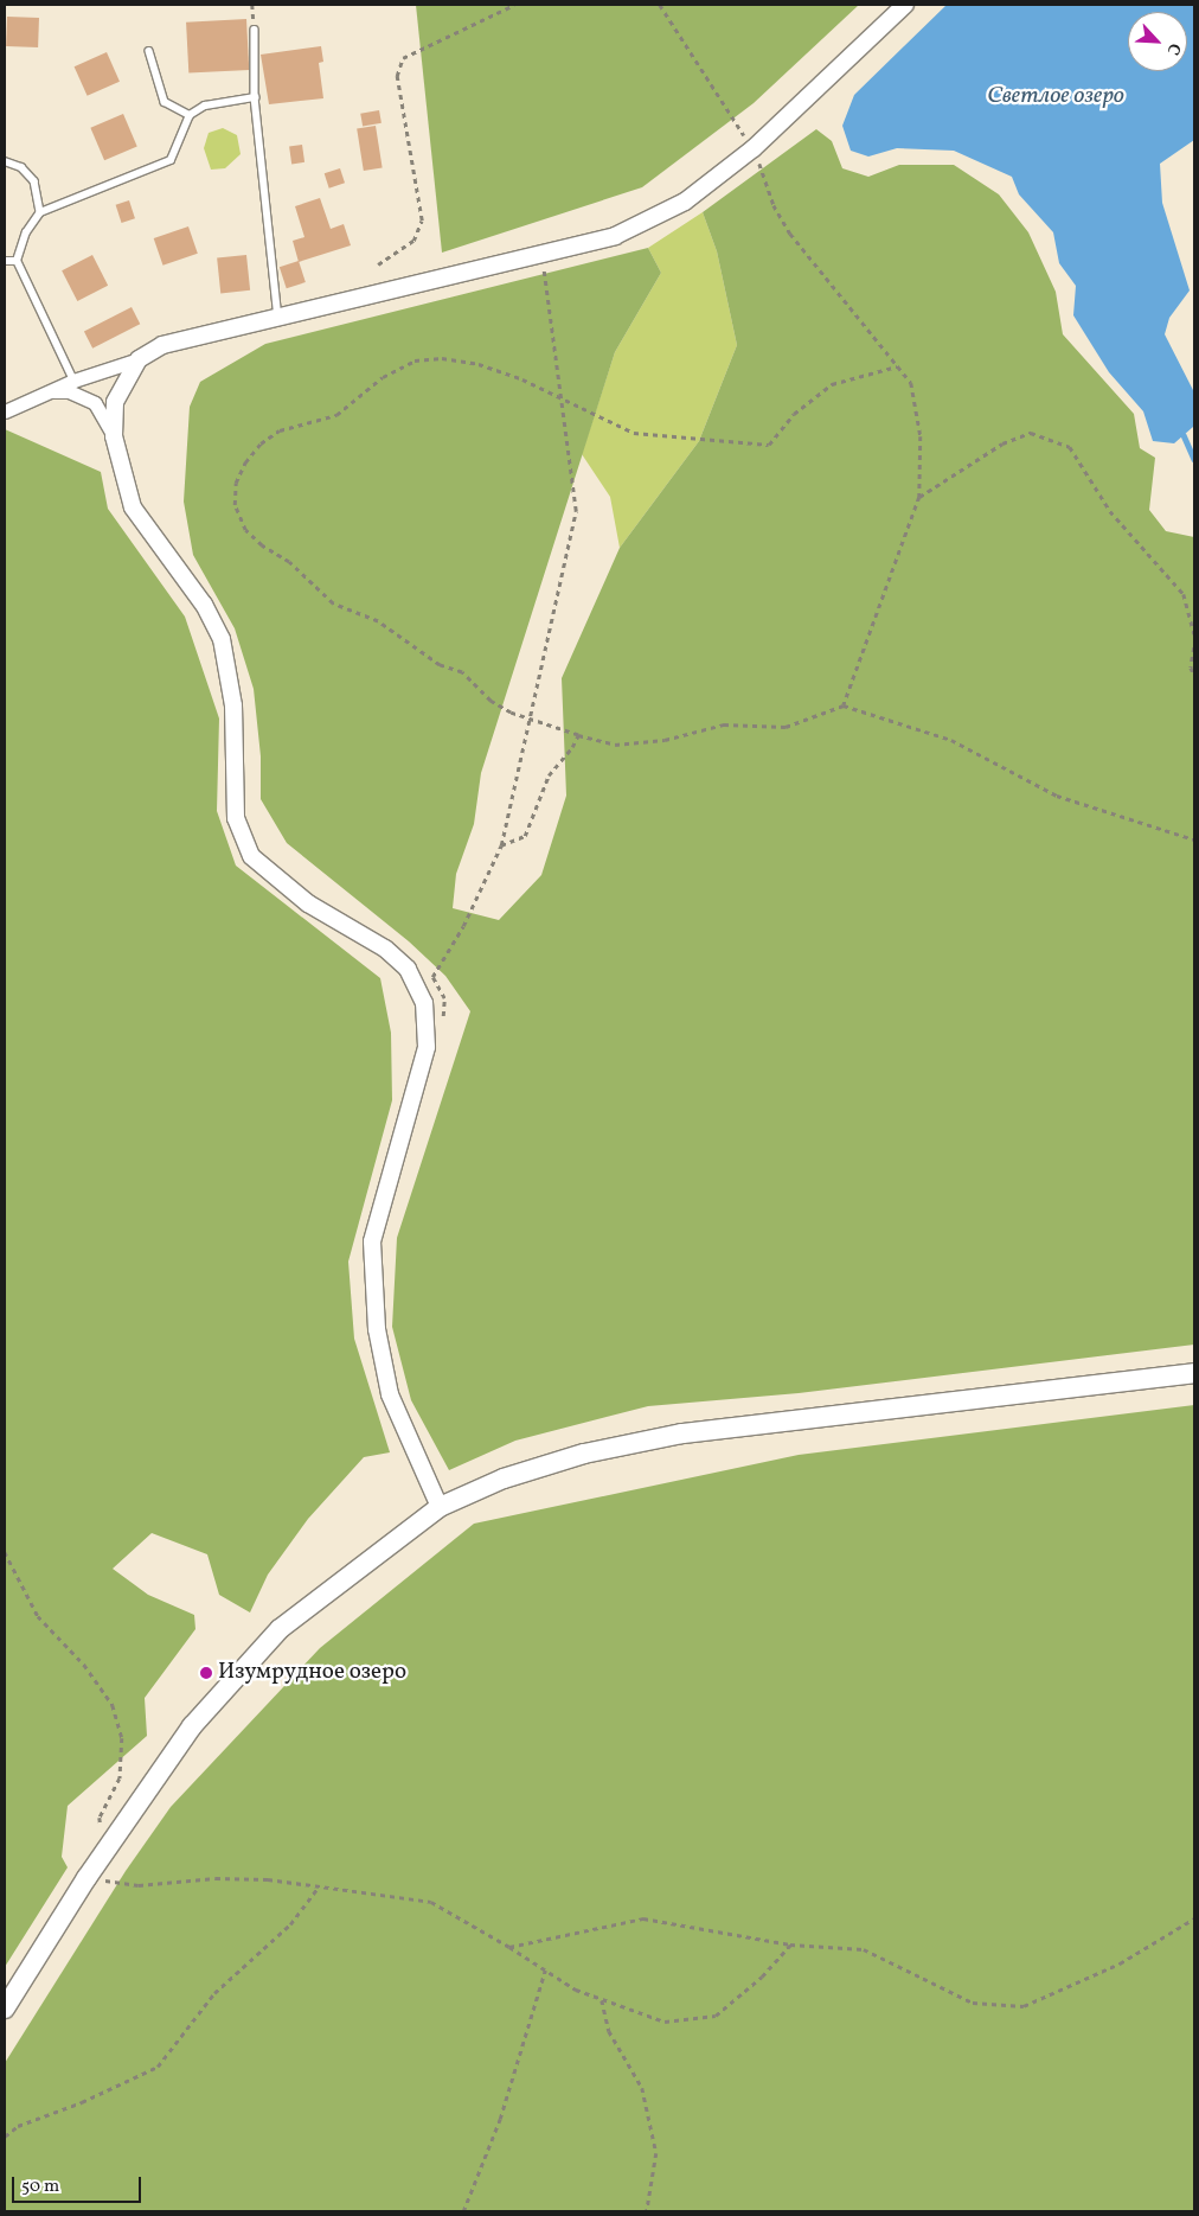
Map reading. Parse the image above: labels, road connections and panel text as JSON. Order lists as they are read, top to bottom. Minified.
{"water":["Светлое озеро"],"places":["Изумрудное озеро"],"scale_bar":"50 m","north":"bottom right"}
